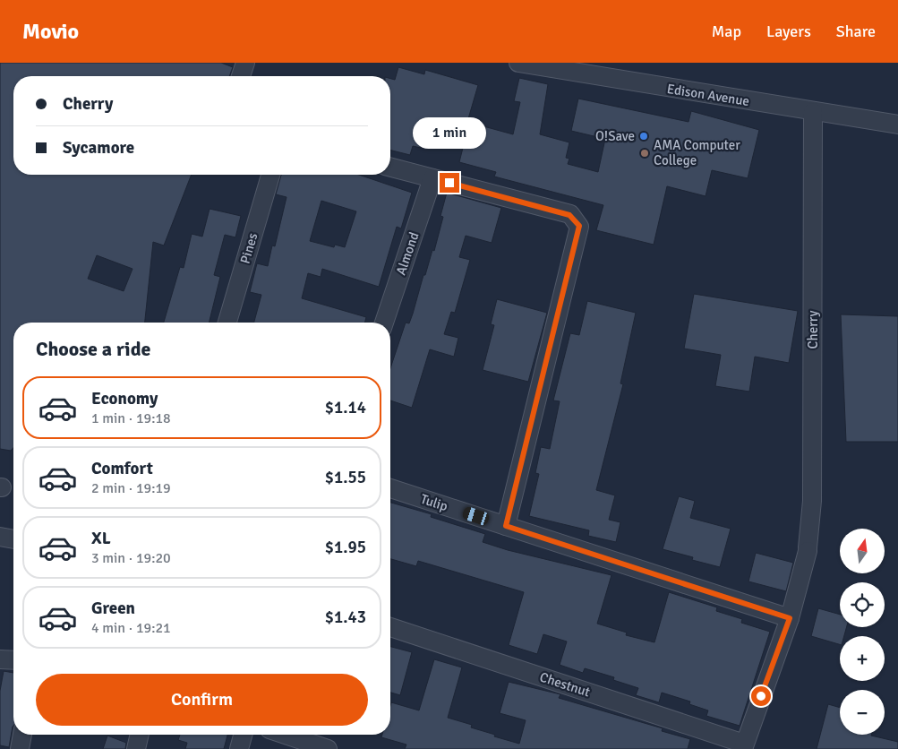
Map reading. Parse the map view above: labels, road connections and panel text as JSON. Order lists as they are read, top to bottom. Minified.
{"streets":{"street":["Edison Avenue","Pines","Almond","Cherry","Tulip","Chestnut"]},"crossings":[["Edison Avenue","Cherry"],["Cherry","Tulip"],["Cherry","Chestnut"]],"places":["O!Save","AMA Computer College"],"north":"top","page":{"header":"Movio","nav":["Map","Layers","Share"],"banner":["Cherry","Sycamore"],"bubble":"1 min","heading":"Choose a ride","list":[{"name":"Economy","note":"1 min · 19:18","value":"$1.14"},{"name":"Comfort","note":"2 min · 19:19","value":"$1.55"},{"name":"XL","note":"3 min · 19:20","value":"$1.95"},{"name":"Green","note":"4 min · 19:21","value":"$1.43"}],"map_buttons":["+","−"],"buttons":"Confirm"}}
